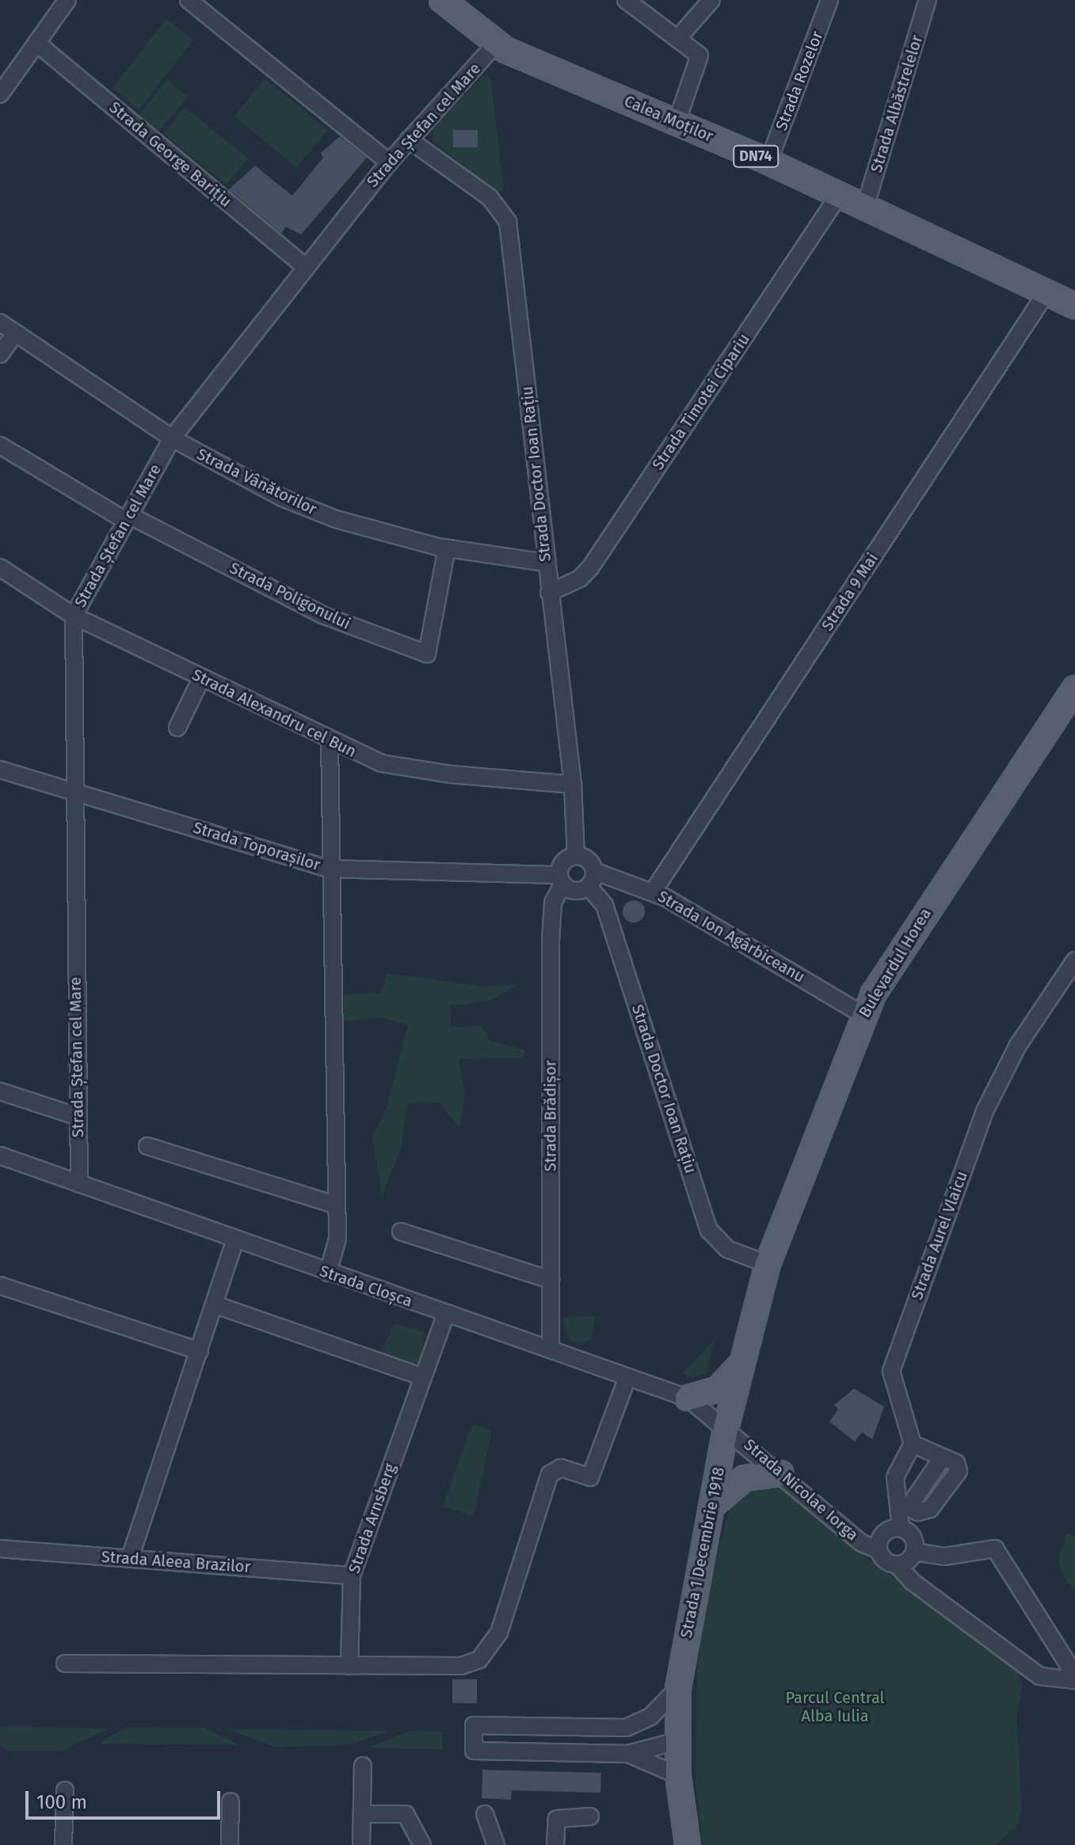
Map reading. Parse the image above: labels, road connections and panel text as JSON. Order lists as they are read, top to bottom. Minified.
{"streets":{"main road":["Calea Moților","DN74","Bulevardul Horea","Strada 1 Decembrie 1918"],"street":["Strada Rozelor","Strada Albăstrelelor","Strada Ștefan cel Mare","Strada George Barițiu","Strada Timotei Cipariu","Strada Doctor Ioan Rațiu","Strada Vânătorilor","Strada 9 Mai","Strada Poligonului","Strada Alexandru cel Bun","Strada Toporașilor","Strada Ion Agârbiceanu","Strada Brădișor","Strada Aurel Vlaicu","Strada Cloșca","Strada Nicolae Iorga","Strada Arnsberg","Strada Aleea Brazilor"]},"crossings":[["Strada Rozelor","Calea Moților"],["Strada Albăstrelelor","Calea Moților"],["Calea Moților","Strada Ștefan cel Mare"],["Calea Moților","Strada Timotei Cipariu"],["Calea Moților","Strada 9 Mai"],["Strada Ștefan cel Mare","Strada George Barițiu"],["Strada Ștefan cel Mare","Strada Doctor Ioan Rațiu"],["Strada Ștefan cel Mare","Strada Vânătorilor"],["Strada Ștefan cel Mare","Strada Poligonului"],["Strada Ștefan cel Mare","Strada Alexandru cel Bun"],["Strada Ștefan cel Mare","Strada Toporașilor"],["Strada Ștefan cel Mare","Strada Cloșca"],["Strada Timotei Cipariu","Strada Doctor Ioan Rațiu"],["Strada Doctor Ioan Rațiu","Strada Vânătorilor"],["Strada Doctor Ioan Rațiu","Strada Alexandru cel Bun"],["Strada Doctor Ioan Rațiu","Strada Toporașilor"],["Strada Doctor Ioan Rațiu","Strada Ion Agârbiceanu"],["Strada Doctor Ioan Rațiu","Bulevardul Horea"],["Strada Doctor Ioan Rațiu","Strada Brădișor"],["Strada Doctor Ioan Rațiu","Strada 1 Decembrie 1918"],["Strada Vânătorilor","Strada Poligonului"],["Strada 9 Mai","Strada Ion Agârbiceanu"],["Strada Toporașilor","Strada Ion Agârbiceanu"],["Strada Toporașilor","Strada Brădișor"],["Strada Ion Agârbiceanu","Bulevardul Horea"],["Strada Ion Agârbiceanu","Strada Brădișor"],["Bulevardul Horea","Strada 1 Decembrie 1918"],["Strada Brădișor","Strada Cloșca"],["Strada Cloșca","Strada Nicolae Iorga"],["Strada Cloșca","Strada Arnsberg"],["Strada Cloșca","Strada 1 Decembrie 1918"],["Strada Nicolae Iorga","Strada 1 Decembrie 1918"],["Strada Arnsberg","Strada Aleea Brazilor"]],"parks":["Parcul Central Alba Iulia"],"scale_bar":"100 m"}
